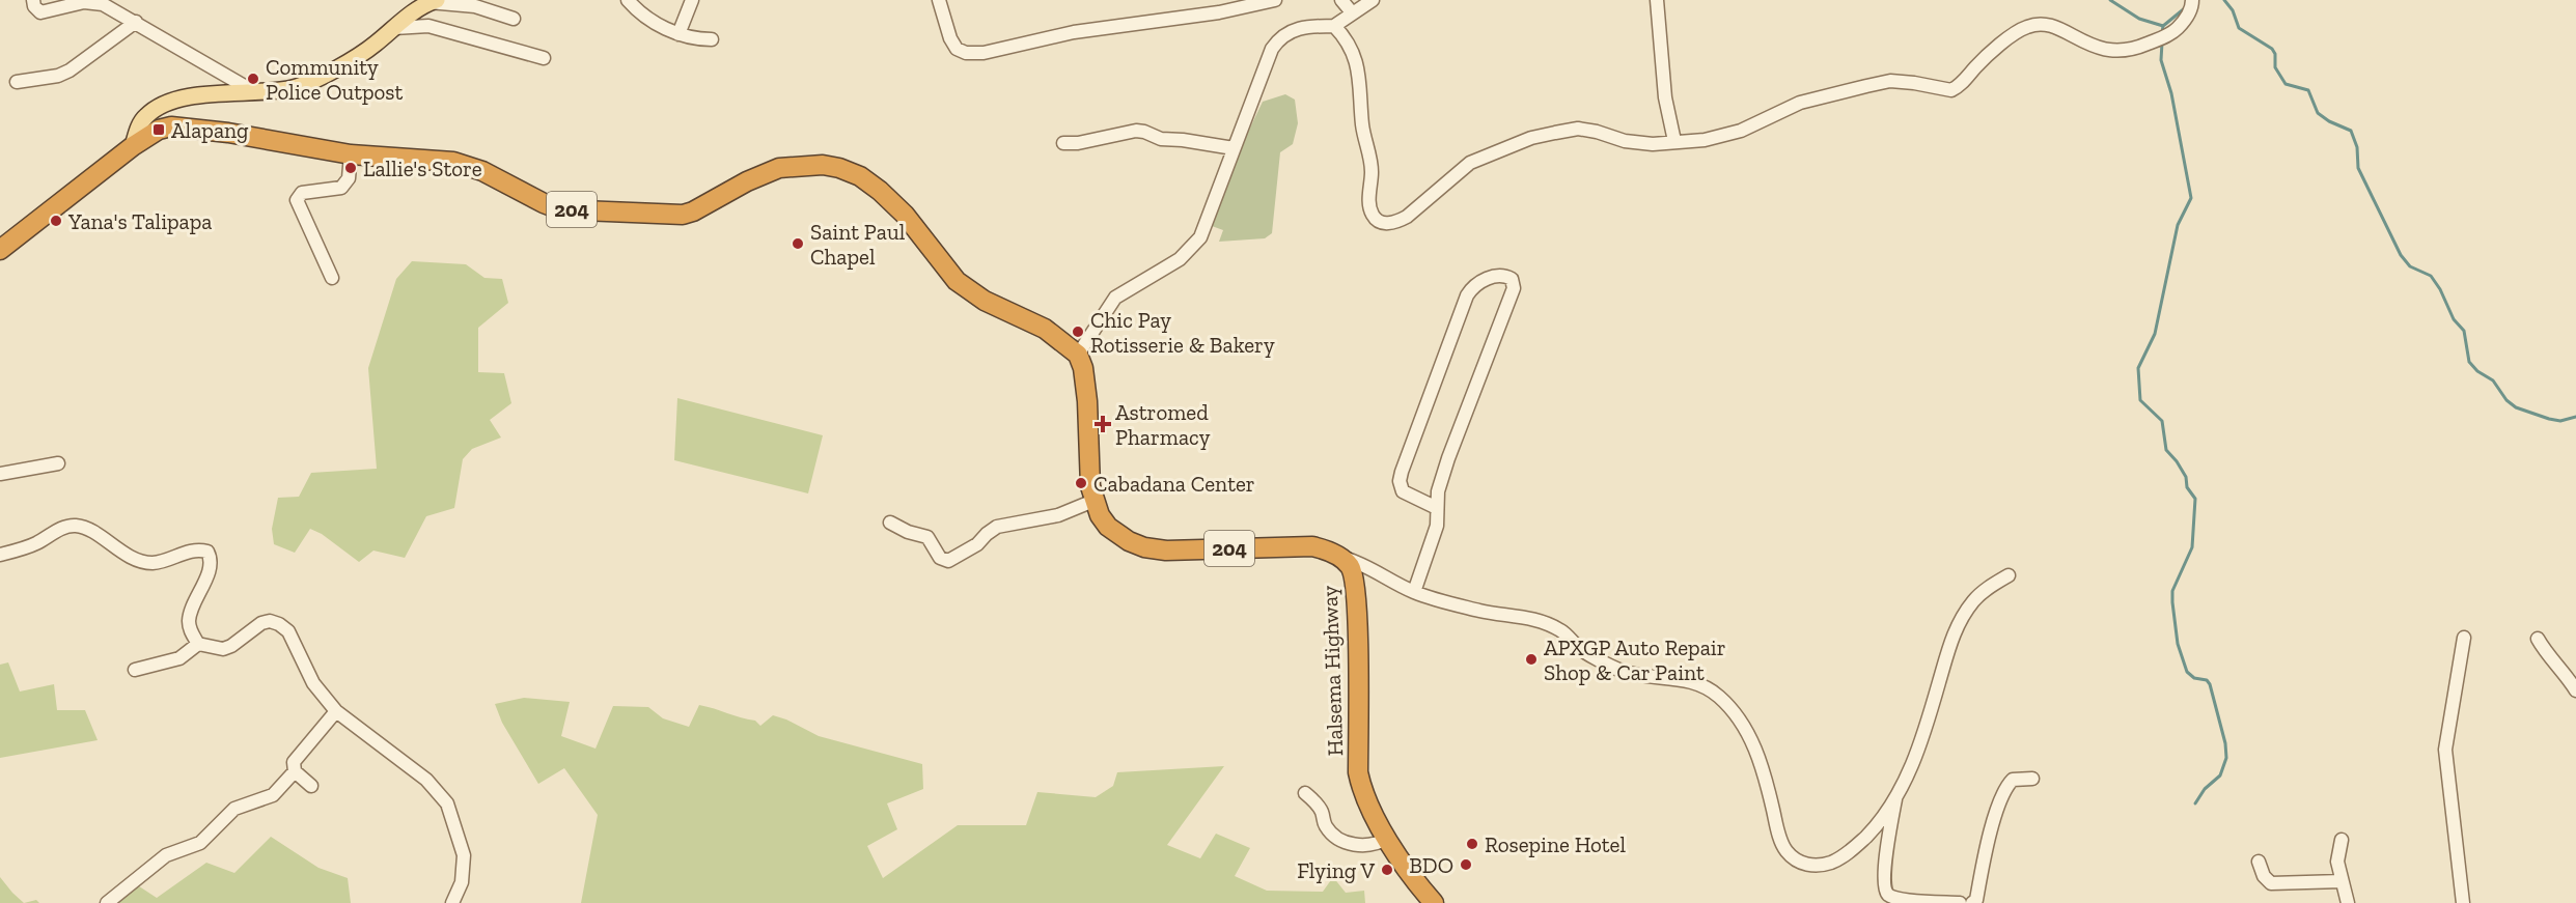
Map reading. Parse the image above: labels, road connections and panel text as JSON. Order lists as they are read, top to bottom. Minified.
{"streets":{"highway":["204","Halsema Highway"]},"crossings":[["204","Halsema Highway"]],"places":{"other":["Community Police Outpost","Lallie's Store","Yana's Talipapa","Saint Paul Chapel","Chic Pay Rotisserie & Bakery","Cabadana Center","APXGP Auto Repair Shop & Car Paint","Rosepine Hotel","BDO","Flying V"],"transit":["Alapang"],"health":["Astromed Pharmacy"]}}
